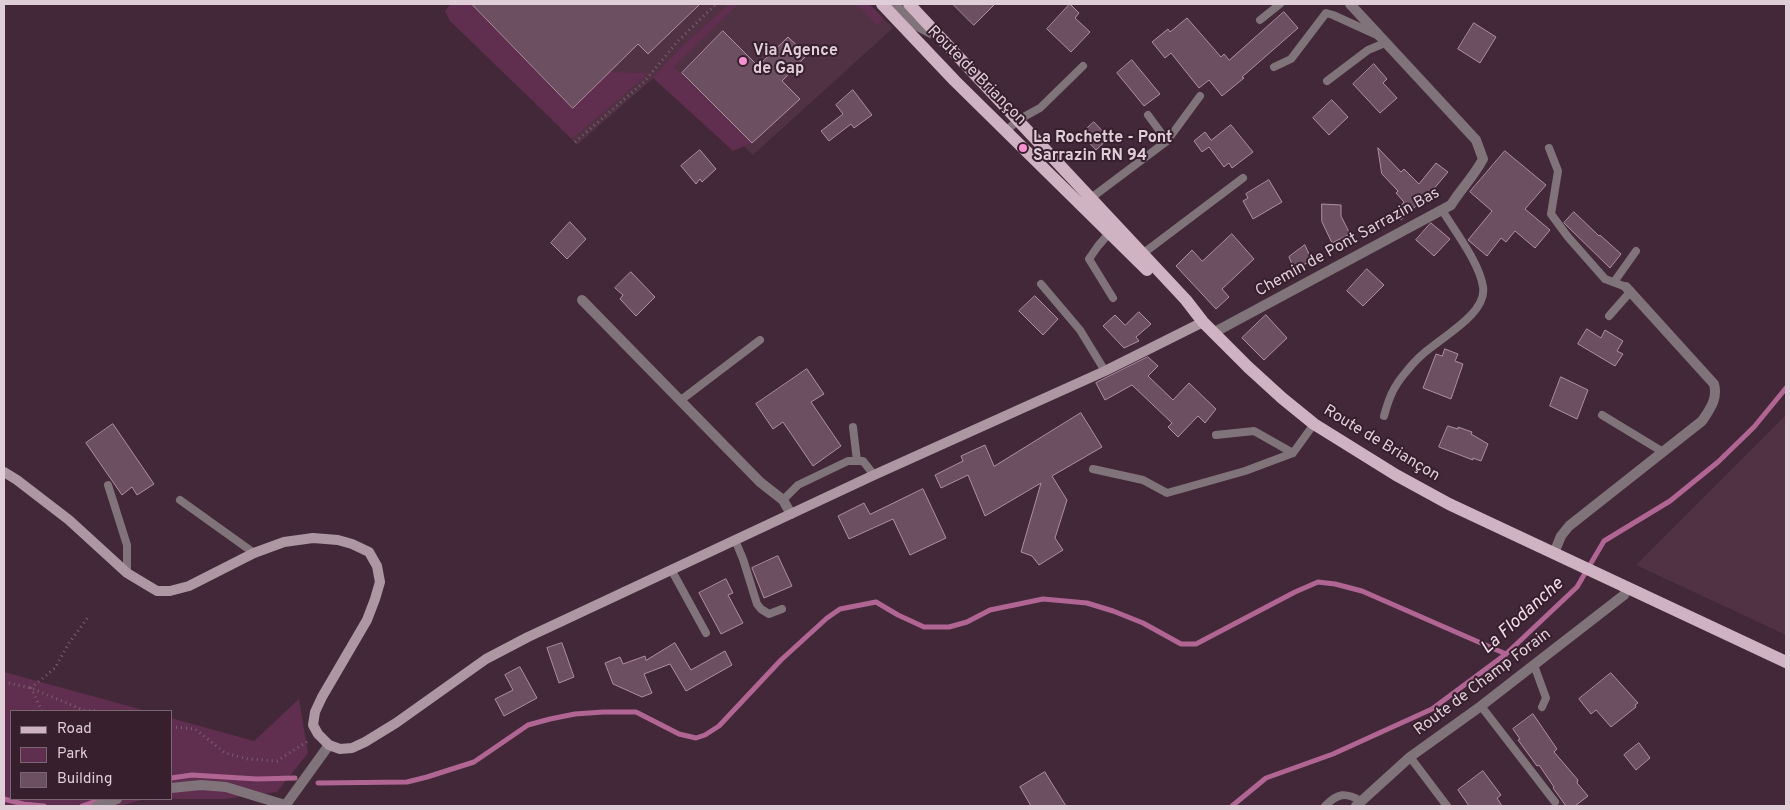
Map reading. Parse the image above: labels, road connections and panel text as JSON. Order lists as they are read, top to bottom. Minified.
{"streets":{"main road":["Route de Briançon"],"street":["Chemin de Pont Sarrazin Bas","Route de Champ Forain"]},"crossings":[["Route de Briançon","Chemin de Pont Sarrazin Bas"],["Route de Briançon","Route de Champ Forain"]],"water":["La Flodanche"],"places":["Via Agence de Gap","La Rochette - Pont Sarrazin RN 94"],"legend":["Road","Park","Building"]}
